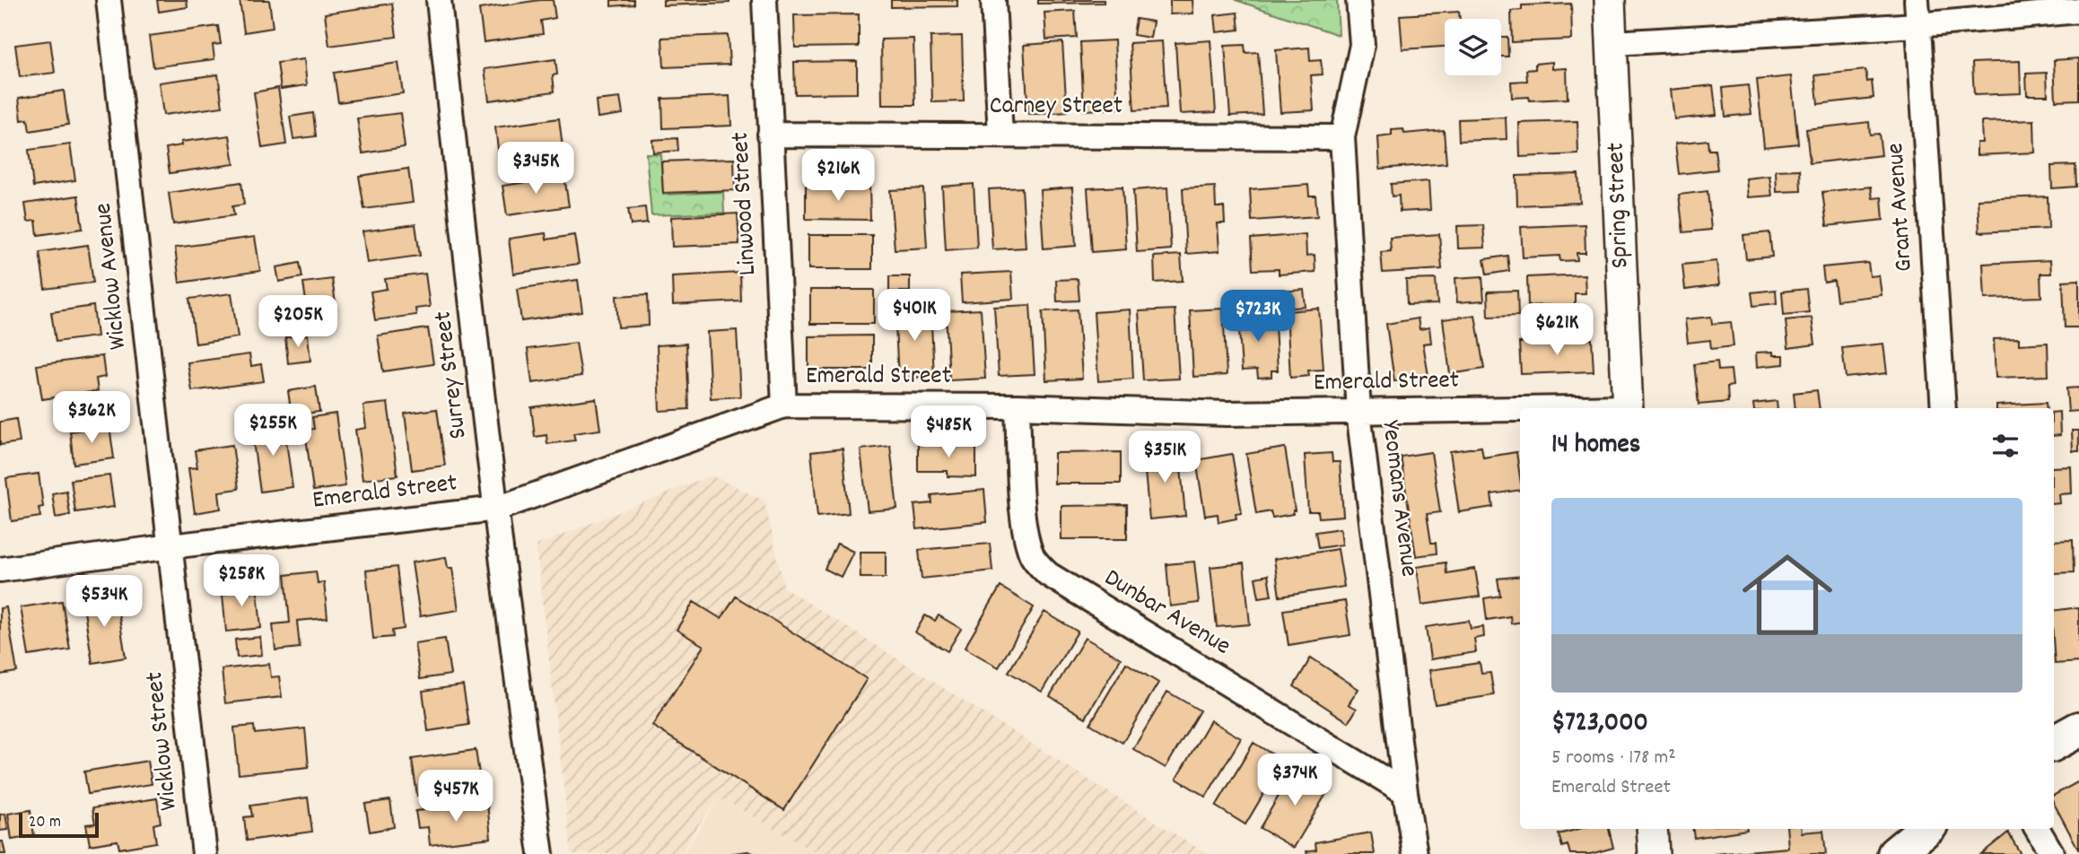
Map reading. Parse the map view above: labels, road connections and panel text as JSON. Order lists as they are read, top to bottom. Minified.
{"streets":{"street":["Carney Street","Linwood Street","Spring Street","Grant Avenue","Wicklow Avenue","Surrey Street","Emerald Street","Yeomans Avenue","Dunbar Avenue","Wicklow Street"]},"crossings":[["Carney Street","Linwood Street"],["Carney Street","Yeomans Avenue"],["Linwood Street","Emerald Street"],["Wicklow Avenue","Emerald Street"],["Wicklow Avenue","Wicklow Street"],["Surrey Street","Emerald Street"],["Emerald Street","Yeomans Avenue"],["Emerald Street","Dunbar Avenue"],["Emerald Street","Wicklow Street"],["Yeomans Avenue","Dunbar Avenue"]],"scale_bar":"20 m","page":{"price":["$345K","$216K","$401K","$723K","$205K","$621K","$362K","$255K","$485K","$351K","$258K","$534K","$374K","$457K"],"heading":"14 homes","list":[{"name":"$723,000","note":"5 rooms · 178 m² · Emerald Street"}],"scale":"20 m"}}
